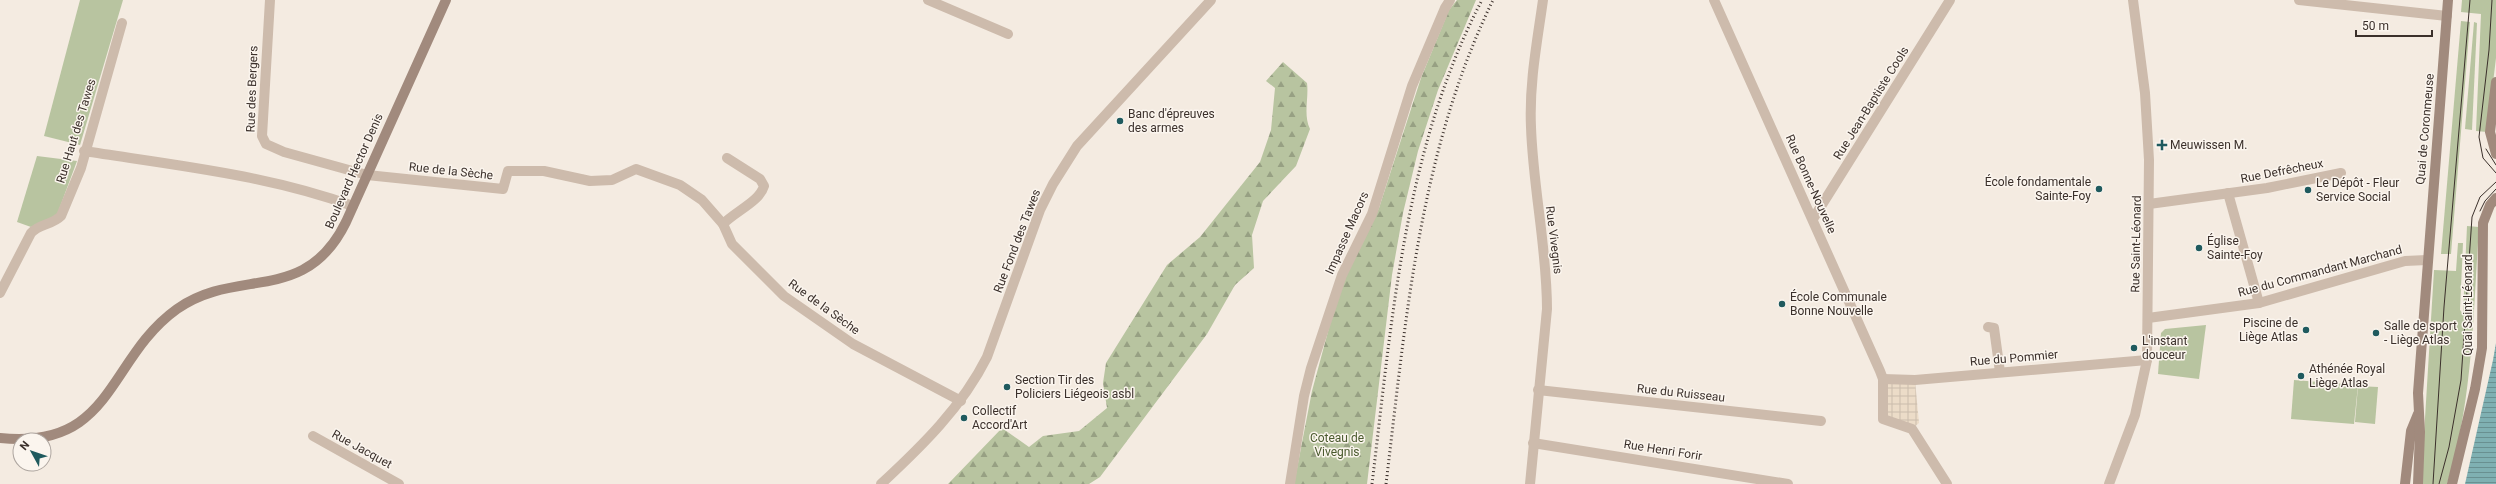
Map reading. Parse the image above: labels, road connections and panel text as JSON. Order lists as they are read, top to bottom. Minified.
{"streets":{"street":["Rue des Bergers","Rue Jean-Baptiste Cools","Quai de Coronmeuse","Rue Haut des Tawes","Boulevard Hector Denis","Rue de la Sèche","Rue Defrêcheux","Rue Bonne-Nouvelle","Impasse Macors","Rue Vivegnis","Rue Fond des Tawes","Rue Saint-Léonard","Rue du Commandant Marchand","Quai Saint-Léonard","Rue du Pommier","Rue du Ruisseau","Rue Jacquet","Rue Henri Forir"]},"crossings":[["Rue des Bergers","Boulevard Hector Denis"],["Rue des Bergers","Rue de la Sèche"],["Rue Jean-Baptiste Cools","Rue Bonne-Nouvelle"],["Quai de Coronmeuse","Rue du Commandant Marchand"],["Boulevard Hector Denis","Rue de la Sèche"],["Rue de la Sèche","Rue Fond des Tawes"],["Rue Defrêcheux","Rue Saint-Léonard"],["Rue Defrêcheux","Rue du Commandant Marchand"],["Rue Bonne-Nouvelle","Rue du Pommier"],["Rue Vivegnis","Rue du Ruisseau"],["Rue Vivegnis","Rue Henri Forir"],["Rue Saint-Léonard","Rue du Commandant Marchand"],["Rue Saint-Léonard","Rue du Pommier"]],"parks":["Coteau de Vivegnis"],"places":{"other":["Banc d'épreuves des armes","École fondamentale Sainte-Foy","Le Dépôt - Fleur Service Social","Église Sainte-Foy","École Communale Bonne Nouvelle","Piscine de Liège Atlas","Salle de sport - Liège Atlas","L'instant douceur","Athénée Royal Liège Atlas","Section Tir des Policiers Liégeois asbl","Collectif Accord'Art"],"health":["Meuwissen M."]},"scale_bar":"50 m","north":"top left"}
